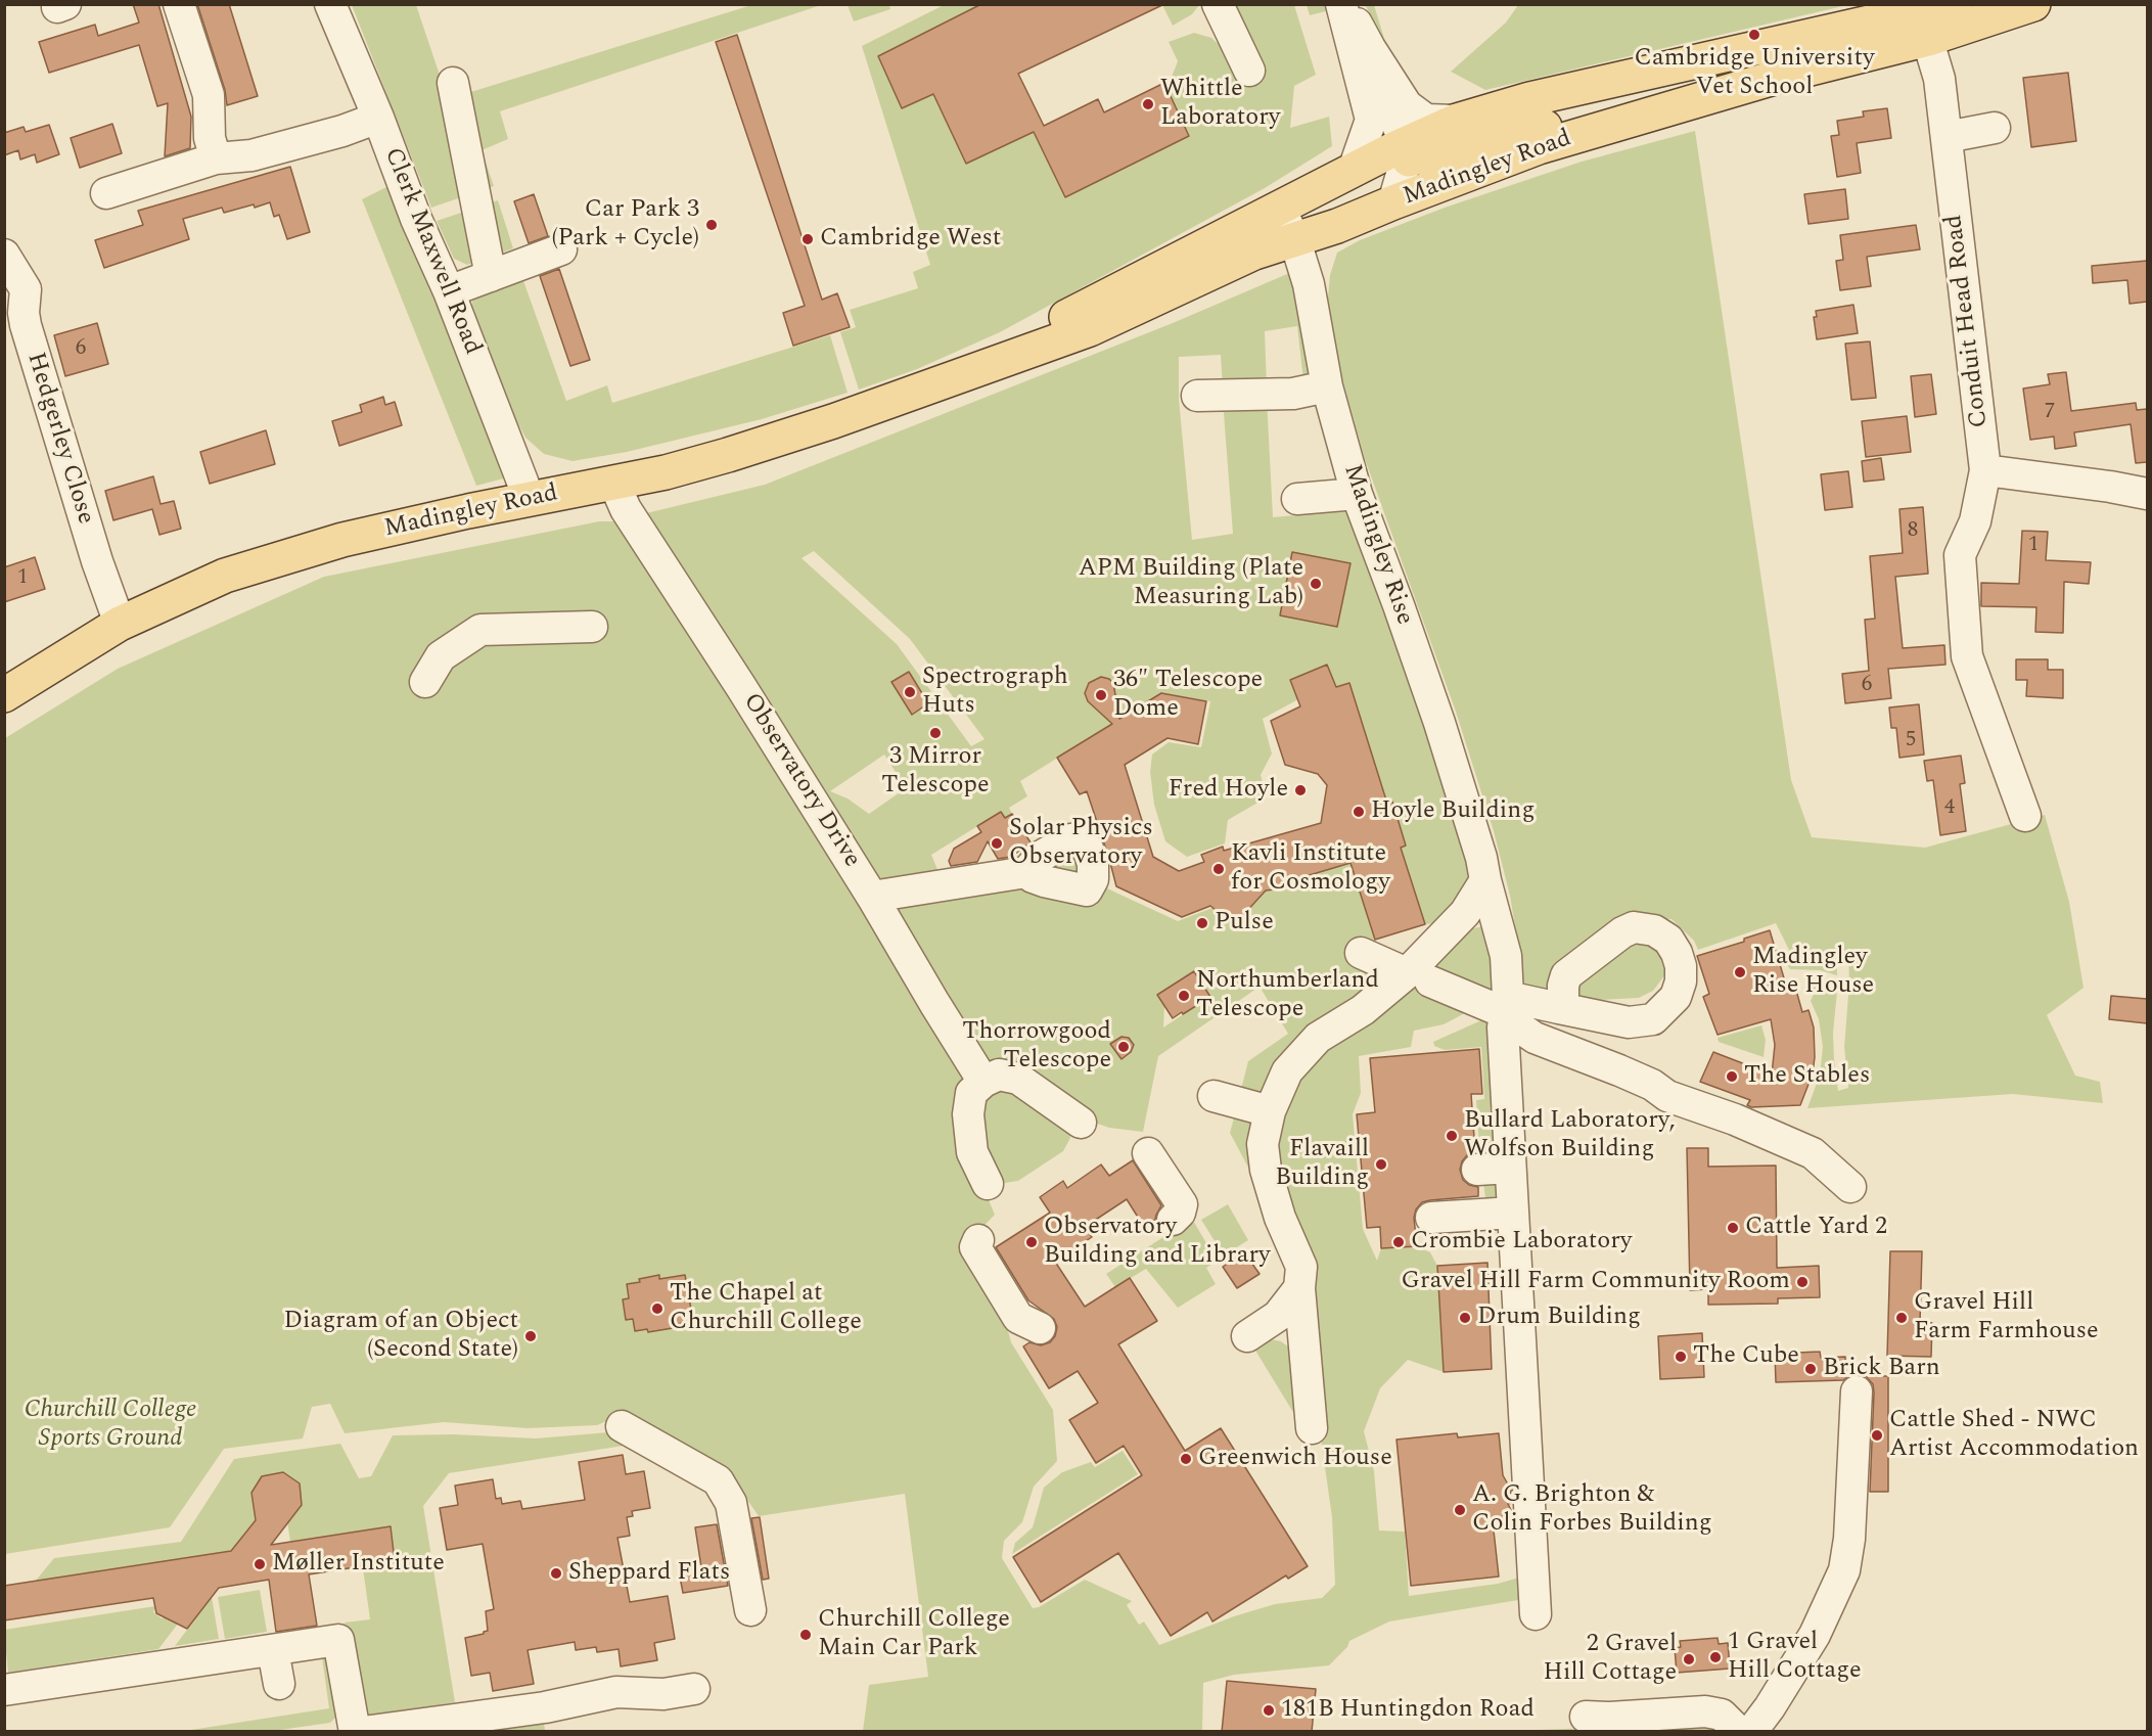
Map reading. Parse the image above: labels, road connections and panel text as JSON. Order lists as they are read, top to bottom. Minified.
{"streets":{"main road":["Madingley Road"],"street":["Clerk Maxwell Road","Conduit Head Road","Hedgerley Close","Madingley Rise","Observatory Drive"]},"crossings":[["Madingley Road","Clerk Maxwell Road"],["Madingley Road","Conduit Head Road"],["Madingley Road","Hedgerley Close"],["Madingley Road","Madingley Rise"],["Madingley Road","Observatory Drive"]],"parks":["Churchill College Sports Ground"],"places":["Cambridge University Vet School","Whittle Laboratory","Car Park 3 (Park + Cycle)","Cambridge West","APM Building (Plate Measuring Lab)","Spectrograph Huts","36″ Telescope Dome","3 Mirror Telescope","Fred Hoyle","Hoyle Building","Solar Physics Observatory","Kavli Institute for Cosmology","Pulse","Madingley Rise House","Northumberland Telescope","Thorrowgood Telescope","The Stables","Bullard Laboratory, Wolfson Building","Flavaill Building","Cattle Yard 2","Observatory Building and Library","Crombie Laboratory","Gravel Hill Farm Community Room","The Chapel at Churchill College","Drum Building","Gravel Hill Farm Farmhouse","Diagram of an Object (Second State)","The Cube","Brick Barn","Cattle Shed - NWC Artist Accommodation","Greenwich House","A. G. Brighton & Colin Forbes Building","Møller Institute","Sheppard Flats","Churchill College Main Car Park","1 Gravel Hill Cottage","2 Gravel Hill Cottage","181B Huntingdon Road"],"house_numbers":["6","7","8","1","1","6","5","4"]}
